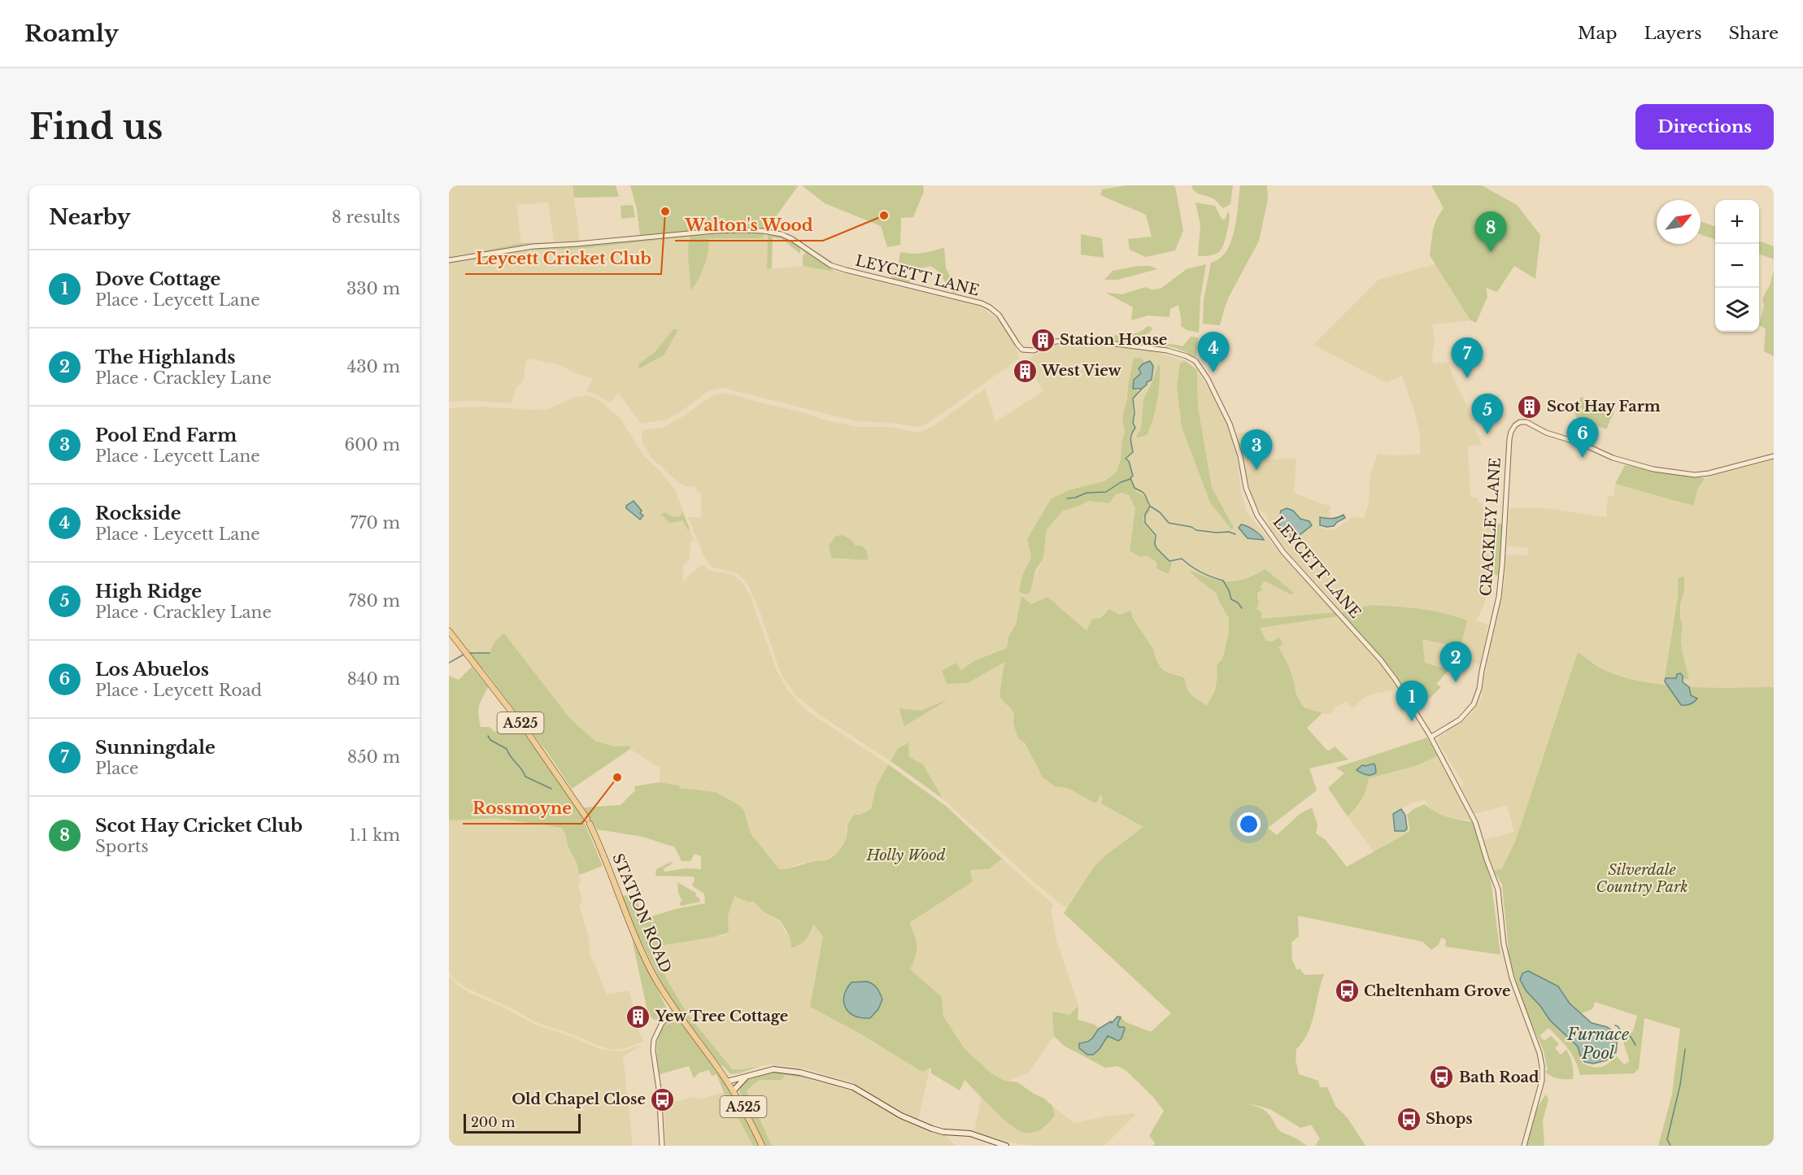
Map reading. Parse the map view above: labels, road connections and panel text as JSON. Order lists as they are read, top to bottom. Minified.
{"streets":{"main road":["A525","STATION ROAD"],"street":["LEYCETT LANE","CRACKLEY LANE"]},"crossings":[["LEYCETT LANE","CRACKLEY LANE"],["A525","STATION ROAD"]],"water":["Furnace Pool"],"parks":["Holly Wood","Silverdale Country Park"],"places":{"other":["Leycett Cricket Club","Walton's Wood","Rossmoyne"],"building":["Station House","West View","Scot Hay Farm","Yew Tree Cottage"],"bus stop":["Cheltenham Grove","Bath Road","Old Chapel Close","Shops"]},"scale_bar":"200 m","north":"top right","page":{"header":"Roamly","nav":["Map","Layers","Share"],"buttons":"Directions","title":"Find us","heading":["Nearby","8 results"],"map_buttons":["+","−"],"pins":["8","4","7","5","6","3","2","1"],"list":[{"mark":"1","name":"Dove Cottage","note":"Place · Leycett Lane","value":"330 m"},{"mark":"2","name":"The Highlands","note":"Place · Crackley Lane","value":"430 m"},{"mark":"3","name":"Pool End Farm","note":"Place · Leycett Lane","value":"600 m"},{"mark":"4","name":"Rockside","note":"Place · Leycett Lane","value":"770 m"},{"mark":"5","name":"High Ridge","note":"Place · Crackley Lane","value":"780 m"},{"mark":"6","name":"Los Abuelos","note":"Place · Leycett Road","value":"840 m"},{"mark":"7","name":"Sunningdale","note":"Place","value":"850 m"},{"mark":"8","name":"Scot Hay Cricket Club","note":"Sports","value":"1.1 km"}],"scale":"200 m"}}
